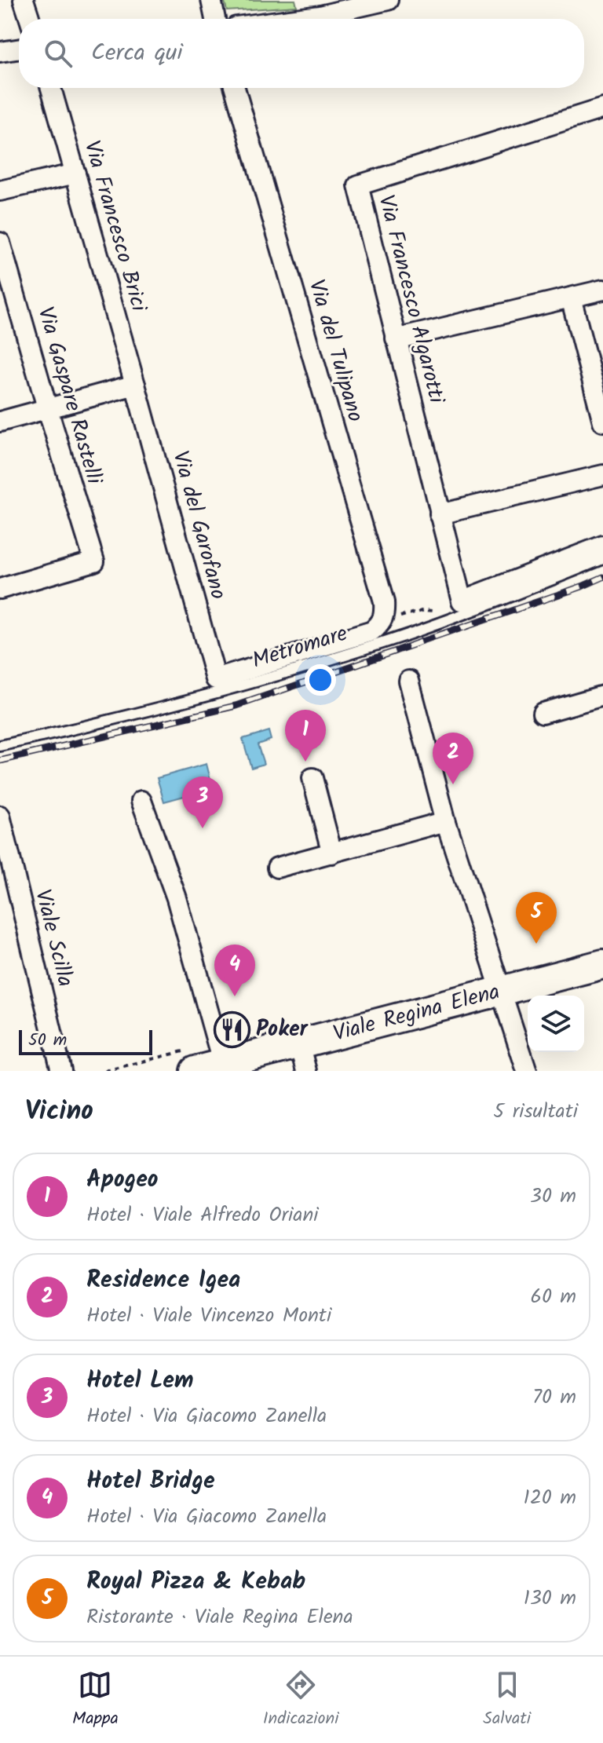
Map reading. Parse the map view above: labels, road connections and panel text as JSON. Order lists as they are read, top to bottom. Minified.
{"streets":{"street":["Via Francesco Brici","Via Francesco Algarotti","Via del Tulipano","Via Gaspare Rastelli","Via del Garofano","Viale Scilla","Viale Regina Elena"],"lane":["Metromare"]},"crossings":[["Via Francesco Brici","Via del Garofano"],["Via del Tulipano","Via del Garofano"]],"places":{"restaurant":["Poker"]},"scale_bar":"50 m","page":{"search":"Cerca qui","pins":["1","2","3","5","4"],"scale":"50 m","heading":["Vicino","5 risultati"],"list":[{"mark":"1","name":"Apogeo","note":"Hotel · Viale Alfredo Oriani","value":"30 m"},{"mark":"2","name":"Residence Igea","note":"Hotel · Viale Vincenzo Monti","value":"60 m"},{"mark":"3","name":"Hotel Lem","note":"Hotel · Via Giacomo Zanella","value":"70 m"},{"mark":"4","name":"Hotel Bridge","note":"Hotel · Via Giacomo Zanella","value":"120 m"},{"mark":"5","name":"Royal Pizza & Kebab","note":"Ristorante · Viale Regina Elena","value":"130 m"}],"nav":["Mappa","Indicazioni","Salvati"]}}
